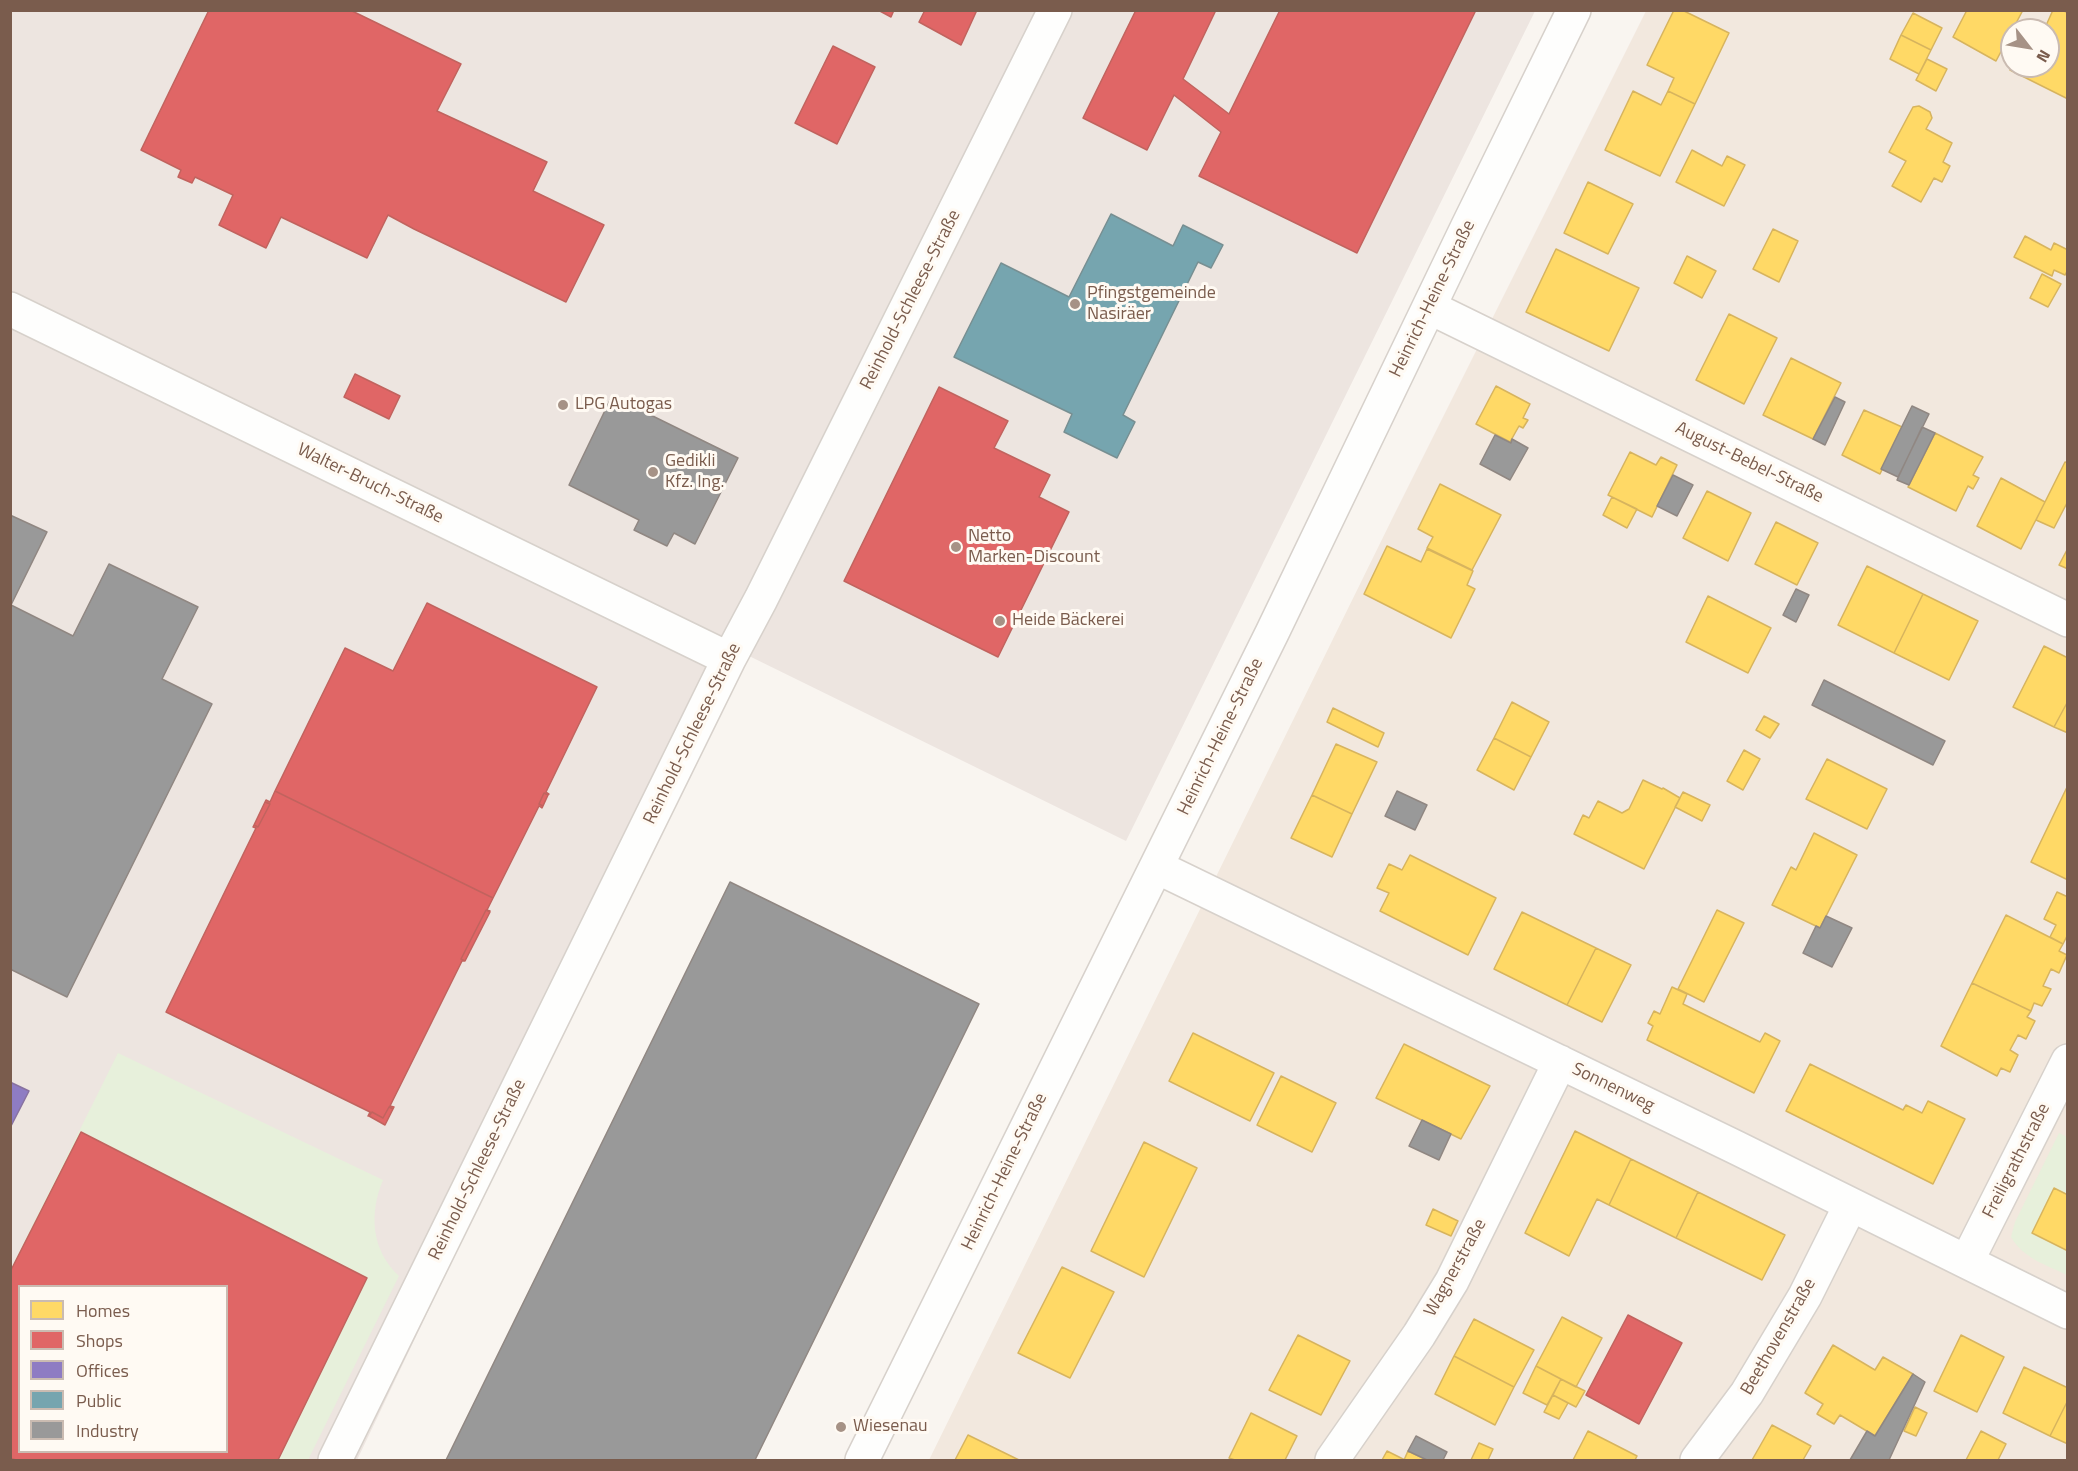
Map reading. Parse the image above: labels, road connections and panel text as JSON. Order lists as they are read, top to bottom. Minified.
{"streets":{"street":["Heinrich-Heine-Straße","Reinhold-Schleese-Straße","August-Bebel-Straße","Walter-Bruch-Straße","Sonnenweg","Freiligrathstraße","Wagnerstraße","Beethovenstraße"]},"crossings":[["Heinrich-Heine-Straße","August-Bebel-Straße"],["Heinrich-Heine-Straße","Sonnenweg"],["Reinhold-Schleese-Straße","Walter-Bruch-Straße"],["Sonnenweg","Freiligrathstraße"],["Sonnenweg","Wagnerstraße"],["Sonnenweg","Beethovenstraße"]],"places":["Pfingstgemeinde Nasiräer","LPG Autogas","Gedikli Kfz. Ing.","Netto Marken-Discount","Heide Bäckerei","Wiesenau"],"legend":["Homes","Shops","Offices","Public","Industry"],"north":"bottom right"}
